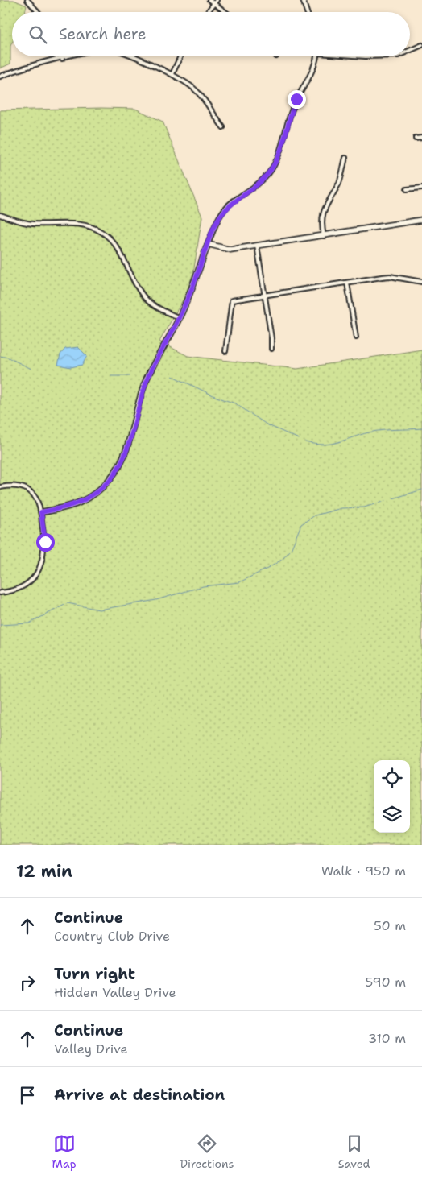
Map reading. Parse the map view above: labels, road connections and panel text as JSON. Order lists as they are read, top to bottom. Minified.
{"page":{"search":"Search here","heading":["12 min","Walk · 950 m"],"list":[["Continue","Country Club Drive","50 m"],["Turn right","Hidden Valley Drive","590 m"],["Continue","Valley Drive","310 m"],"Arrive at destination"],"nav":["Map","Directions","Saved"]}}
